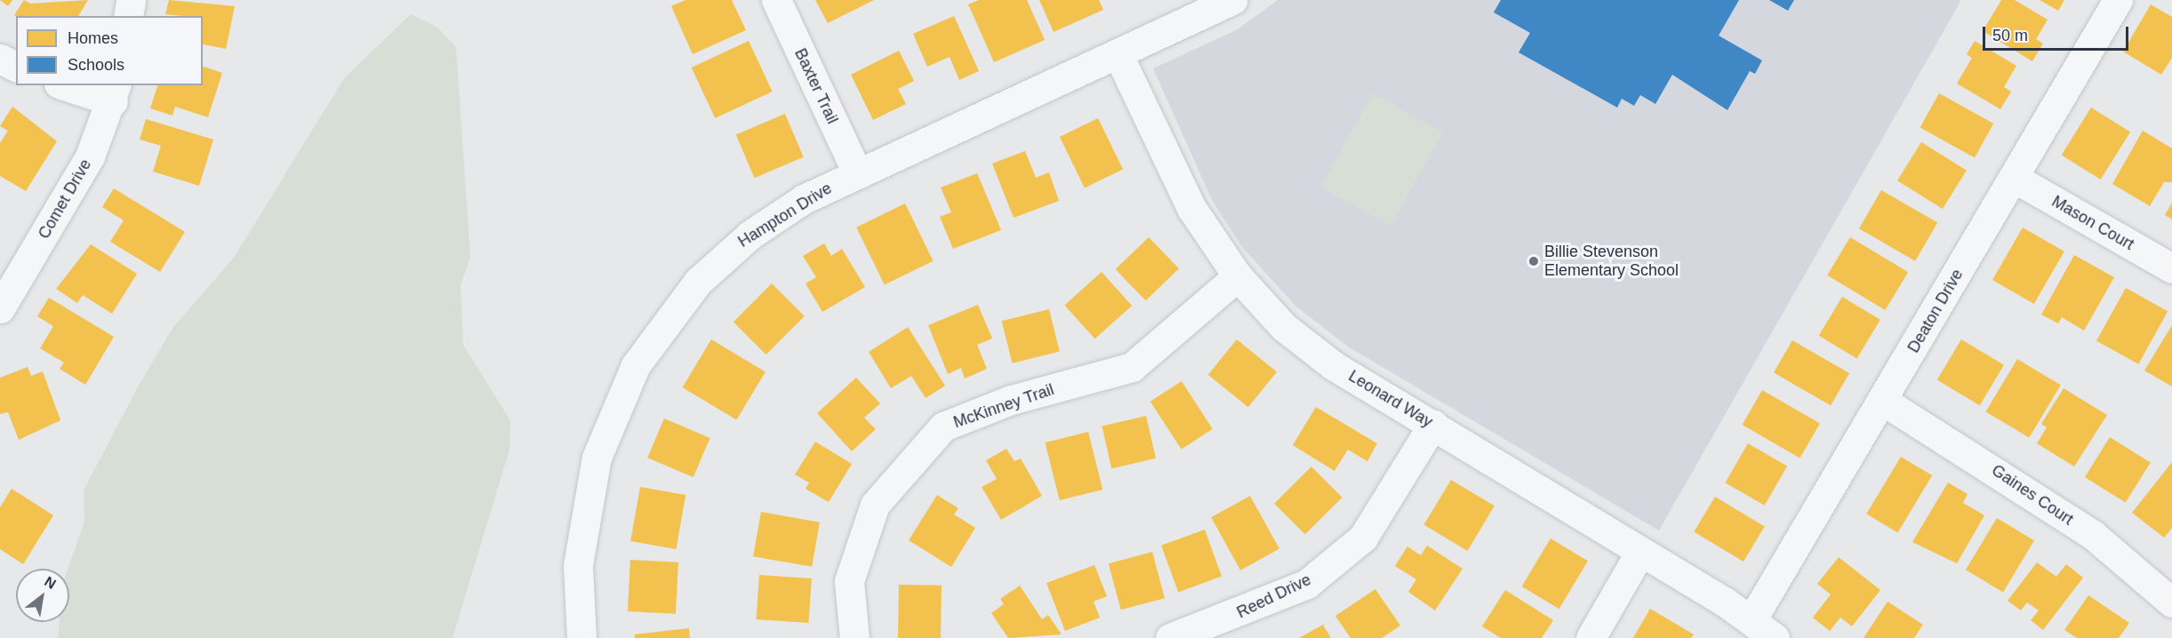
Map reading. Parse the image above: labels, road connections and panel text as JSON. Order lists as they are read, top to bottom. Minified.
{"streets":{"street":["Baxter Trail","Comet Drive","Hampton Drive","Mason Court","Deaton Drive","Leonard Way","McKinney Trail","Gaines Court","Reed Drive"]},"crossings":[["Baxter Trail","Hampton Drive"],["Hampton Drive","Leonard Way"],["Mason Court","Deaton Drive"],["Deaton Drive","Leonard Way"],["Deaton Drive","Gaines Court"],["Leonard Way","McKinney Trail"],["Leonard Way","Reed Drive"]],"places":["Billie Stevenson Elementary School"],"legend":["Homes","Schools"],"scale_bar":"50 m","north":"top right"}
